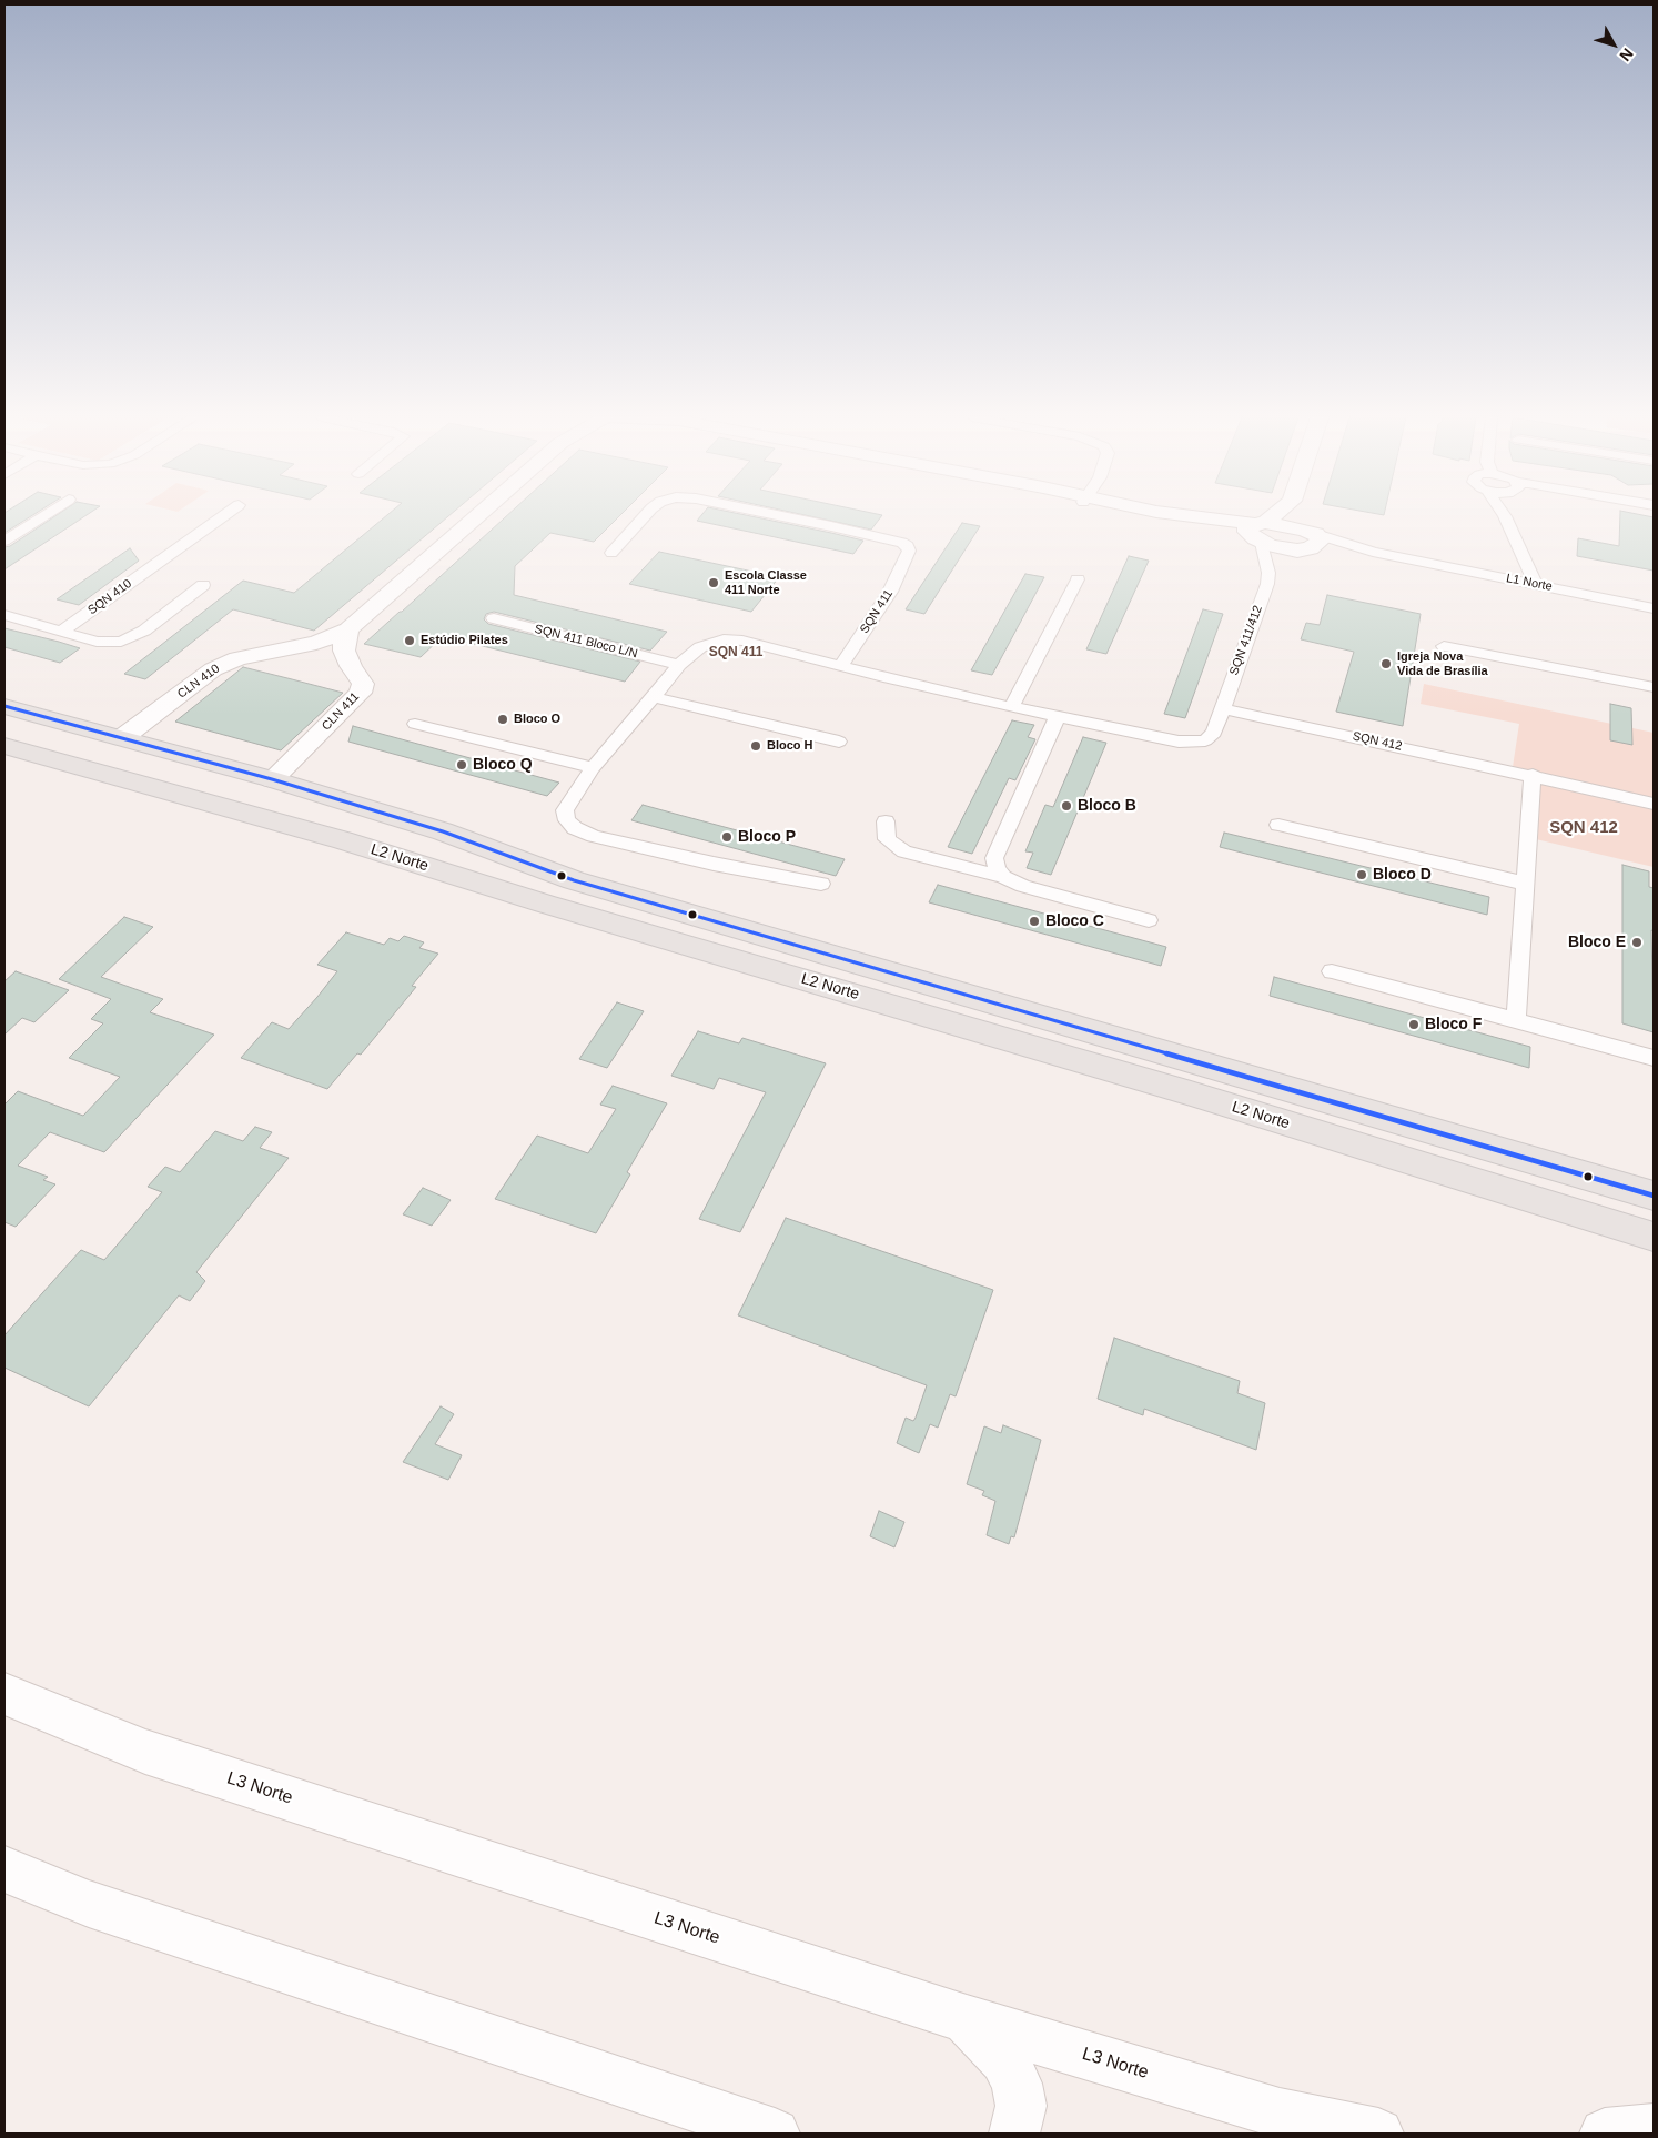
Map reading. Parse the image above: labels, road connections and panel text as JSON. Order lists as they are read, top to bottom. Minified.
{"streets":{"main road":["L2 Norte"],"street":["L1 Norte","SQN 410","SQN 411","SQN 411/412","SQN 411 Bloco L/N","CLN 410","CLN 411","SQN 412","L3 Norte"]},"crossings":[["SQN 411/412","SQN 412"],["CLN 410","CLN 411"],["CLN 410","L2 Norte"],["CLN 411","L2 Norte"]],"districts":["SQN 411","SQN 412"],"places":["Escola Classe 411 Norte","Estúdio Pilates","Igreja Nova Vida de Brasília","Bloco O","Bloco H","Bloco Q","Bloco B","Bloco P","Bloco D","Bloco C","Bloco E","Bloco F"],"north":"bottom right"}
